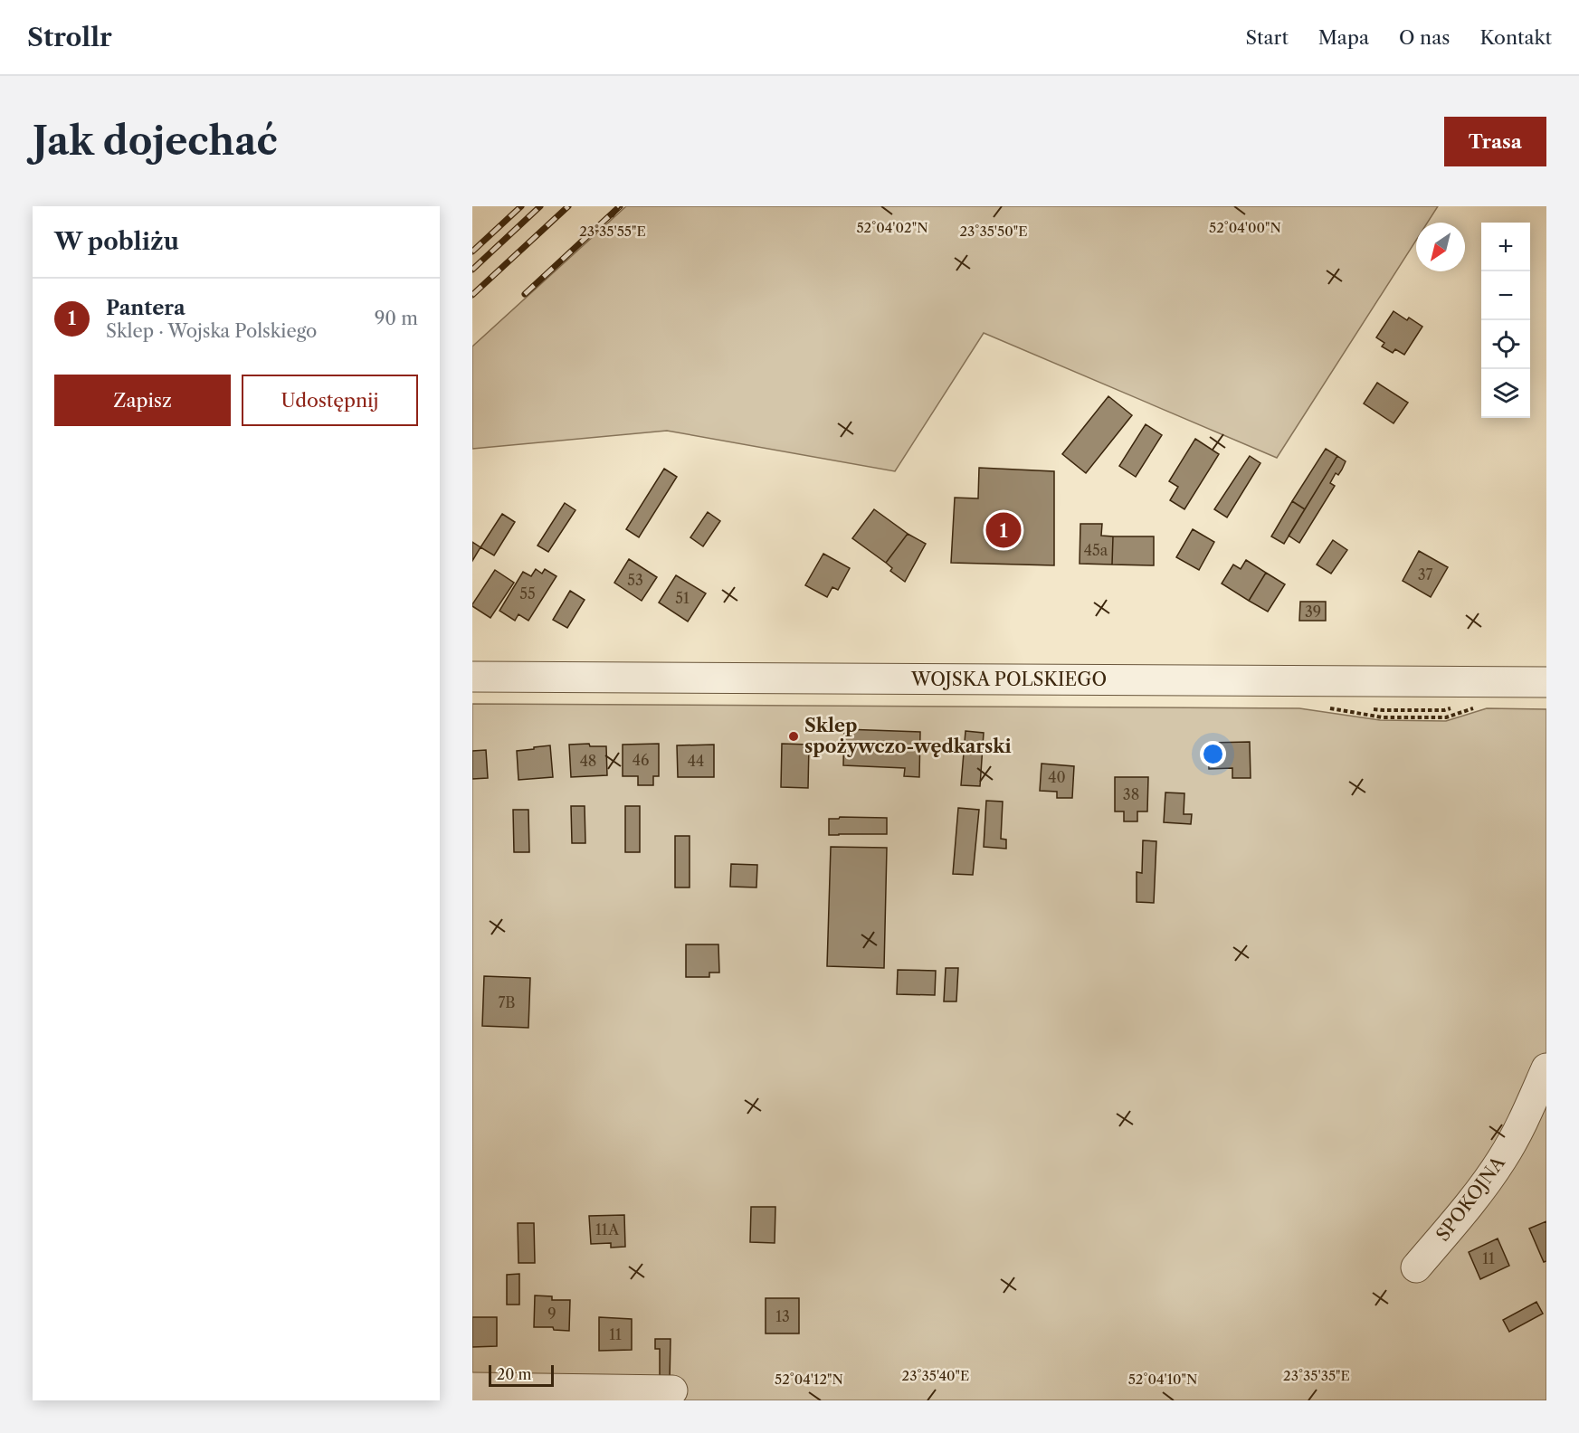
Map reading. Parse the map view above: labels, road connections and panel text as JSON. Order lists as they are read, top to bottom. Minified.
{"streets":{"street":["WOJSKA POLSKIEGO","SPOKOJNA"]},"places":["Sklep spożywczo-wędkarski"],"house_numbers":["45a","37","53","55","51","39","46","48","44","40","38","7B","11A","11","9","13","11"],"scale_bar":"20 m","north":"bottom left","page":{"header":"Strollr","nav":["Start","Mapa","O nas","Kontakt"],"buttons":["Trasa",["Zapisz","Udostępnij"]],"title":"Jak dojechać","heading":"W pobliżu","map_buttons":["+","−"],"list":[{"mark":"1","name":"Pantera","note":"Sklep · Wojska Polskiego","value":"90 m"}],"pins":"1","scale":"20 m"},"coordinates":["52°04'02\"N","52°04'00\"N","23°35'55\"E","23°35'50\"E","23°35'40\"E","23°35'35\"E","52°04'12\"N","52°04'10\"N"]}
